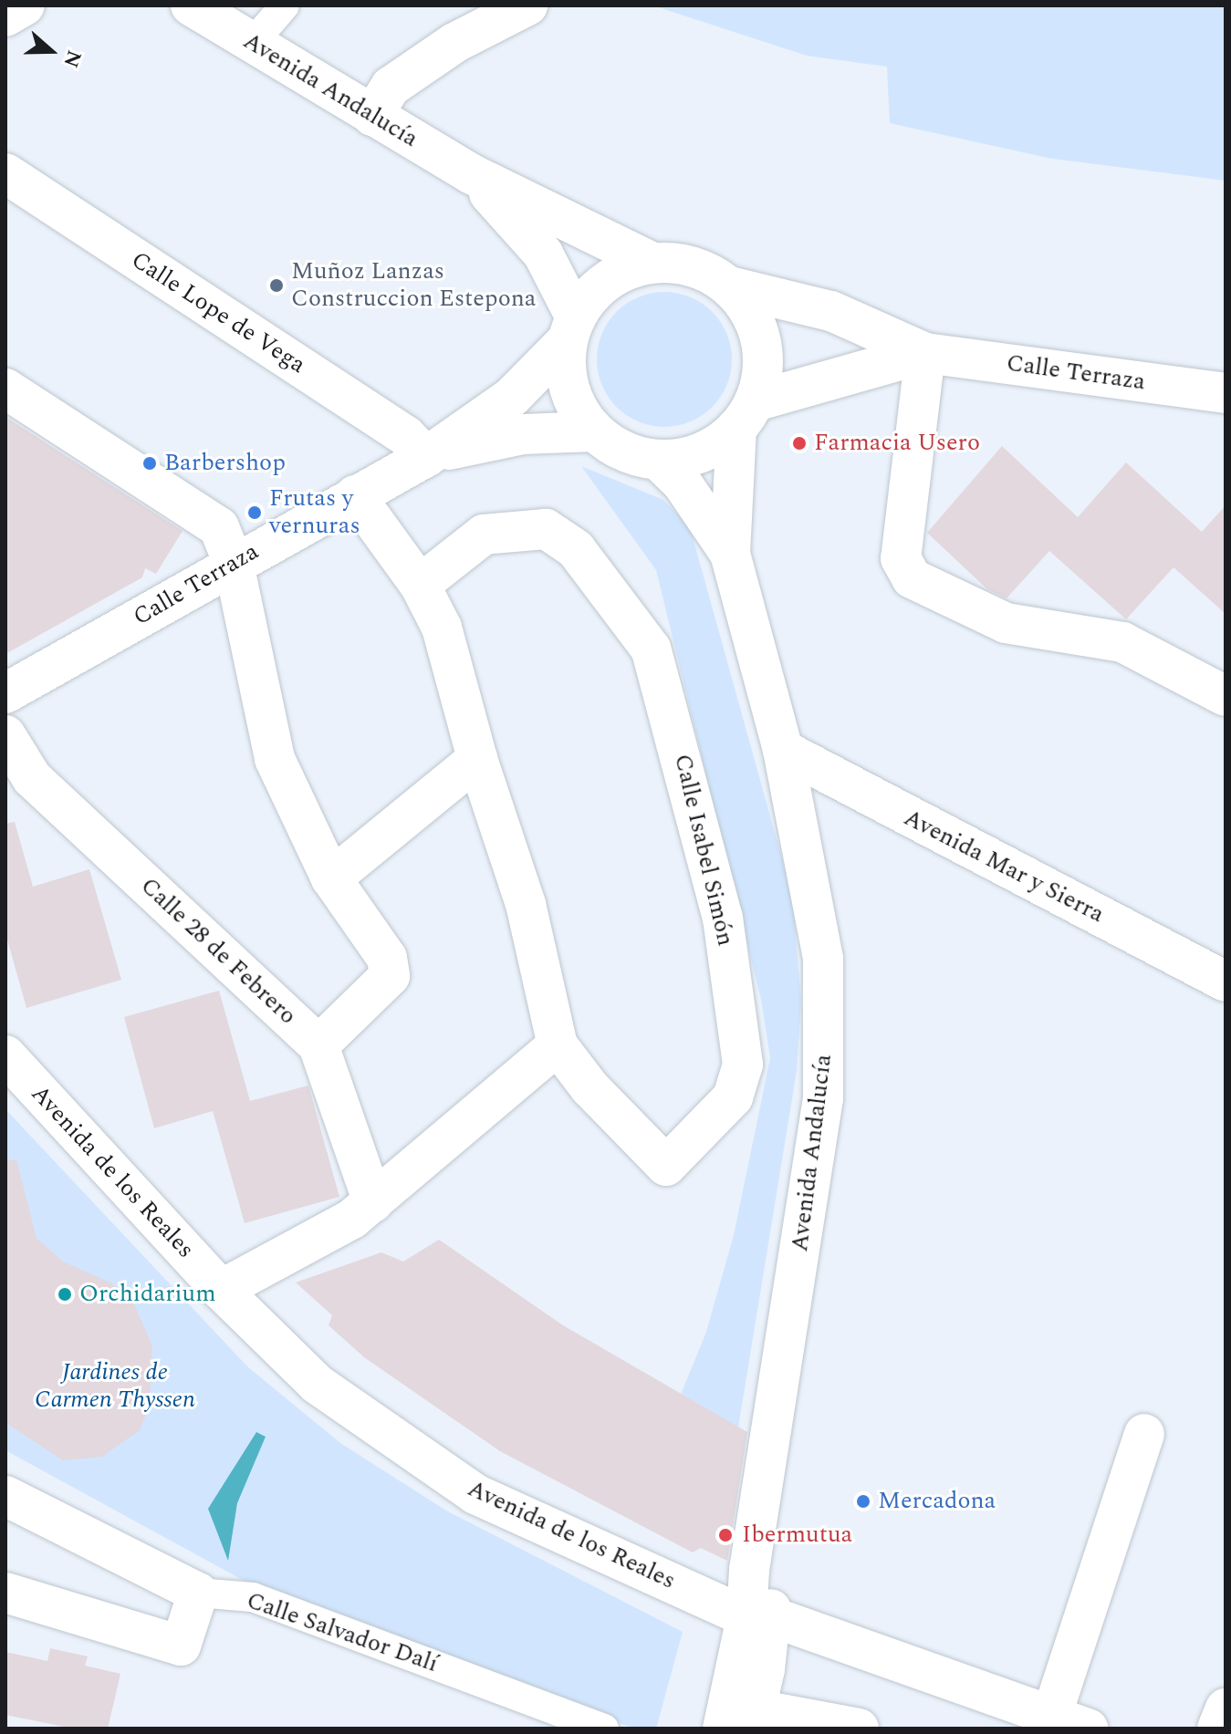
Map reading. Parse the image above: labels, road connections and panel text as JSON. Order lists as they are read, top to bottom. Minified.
{"streets":{"street":["Avenida Andalucía","Calle Lope de Vega","Calle Terraza","Calle Isabel Simón","Avenida Mar y Sierra","Calle 28 de Febrero","Avenida de los Reales","Calle Salvador Dalí"]},"crossings":[["Avenida Andalucía","Calle Terraza"],["Avenida Andalucía","Avenida Mar y Sierra"],["Avenida Andalucía","Avenida de los Reales"],["Calle Lope de Vega","Calle Terraza"],["Calle Terraza","Calle Isabel Simón"]],"parks":["Jardines de Carmen Thyssen"],"places":["Muñoz Lanzas Construccion Estepona","Farmacia Usero","Barbershop","Frutas y vernuras","Orchidarium","Mercadona","Ibermutua"],"north":"right"}
